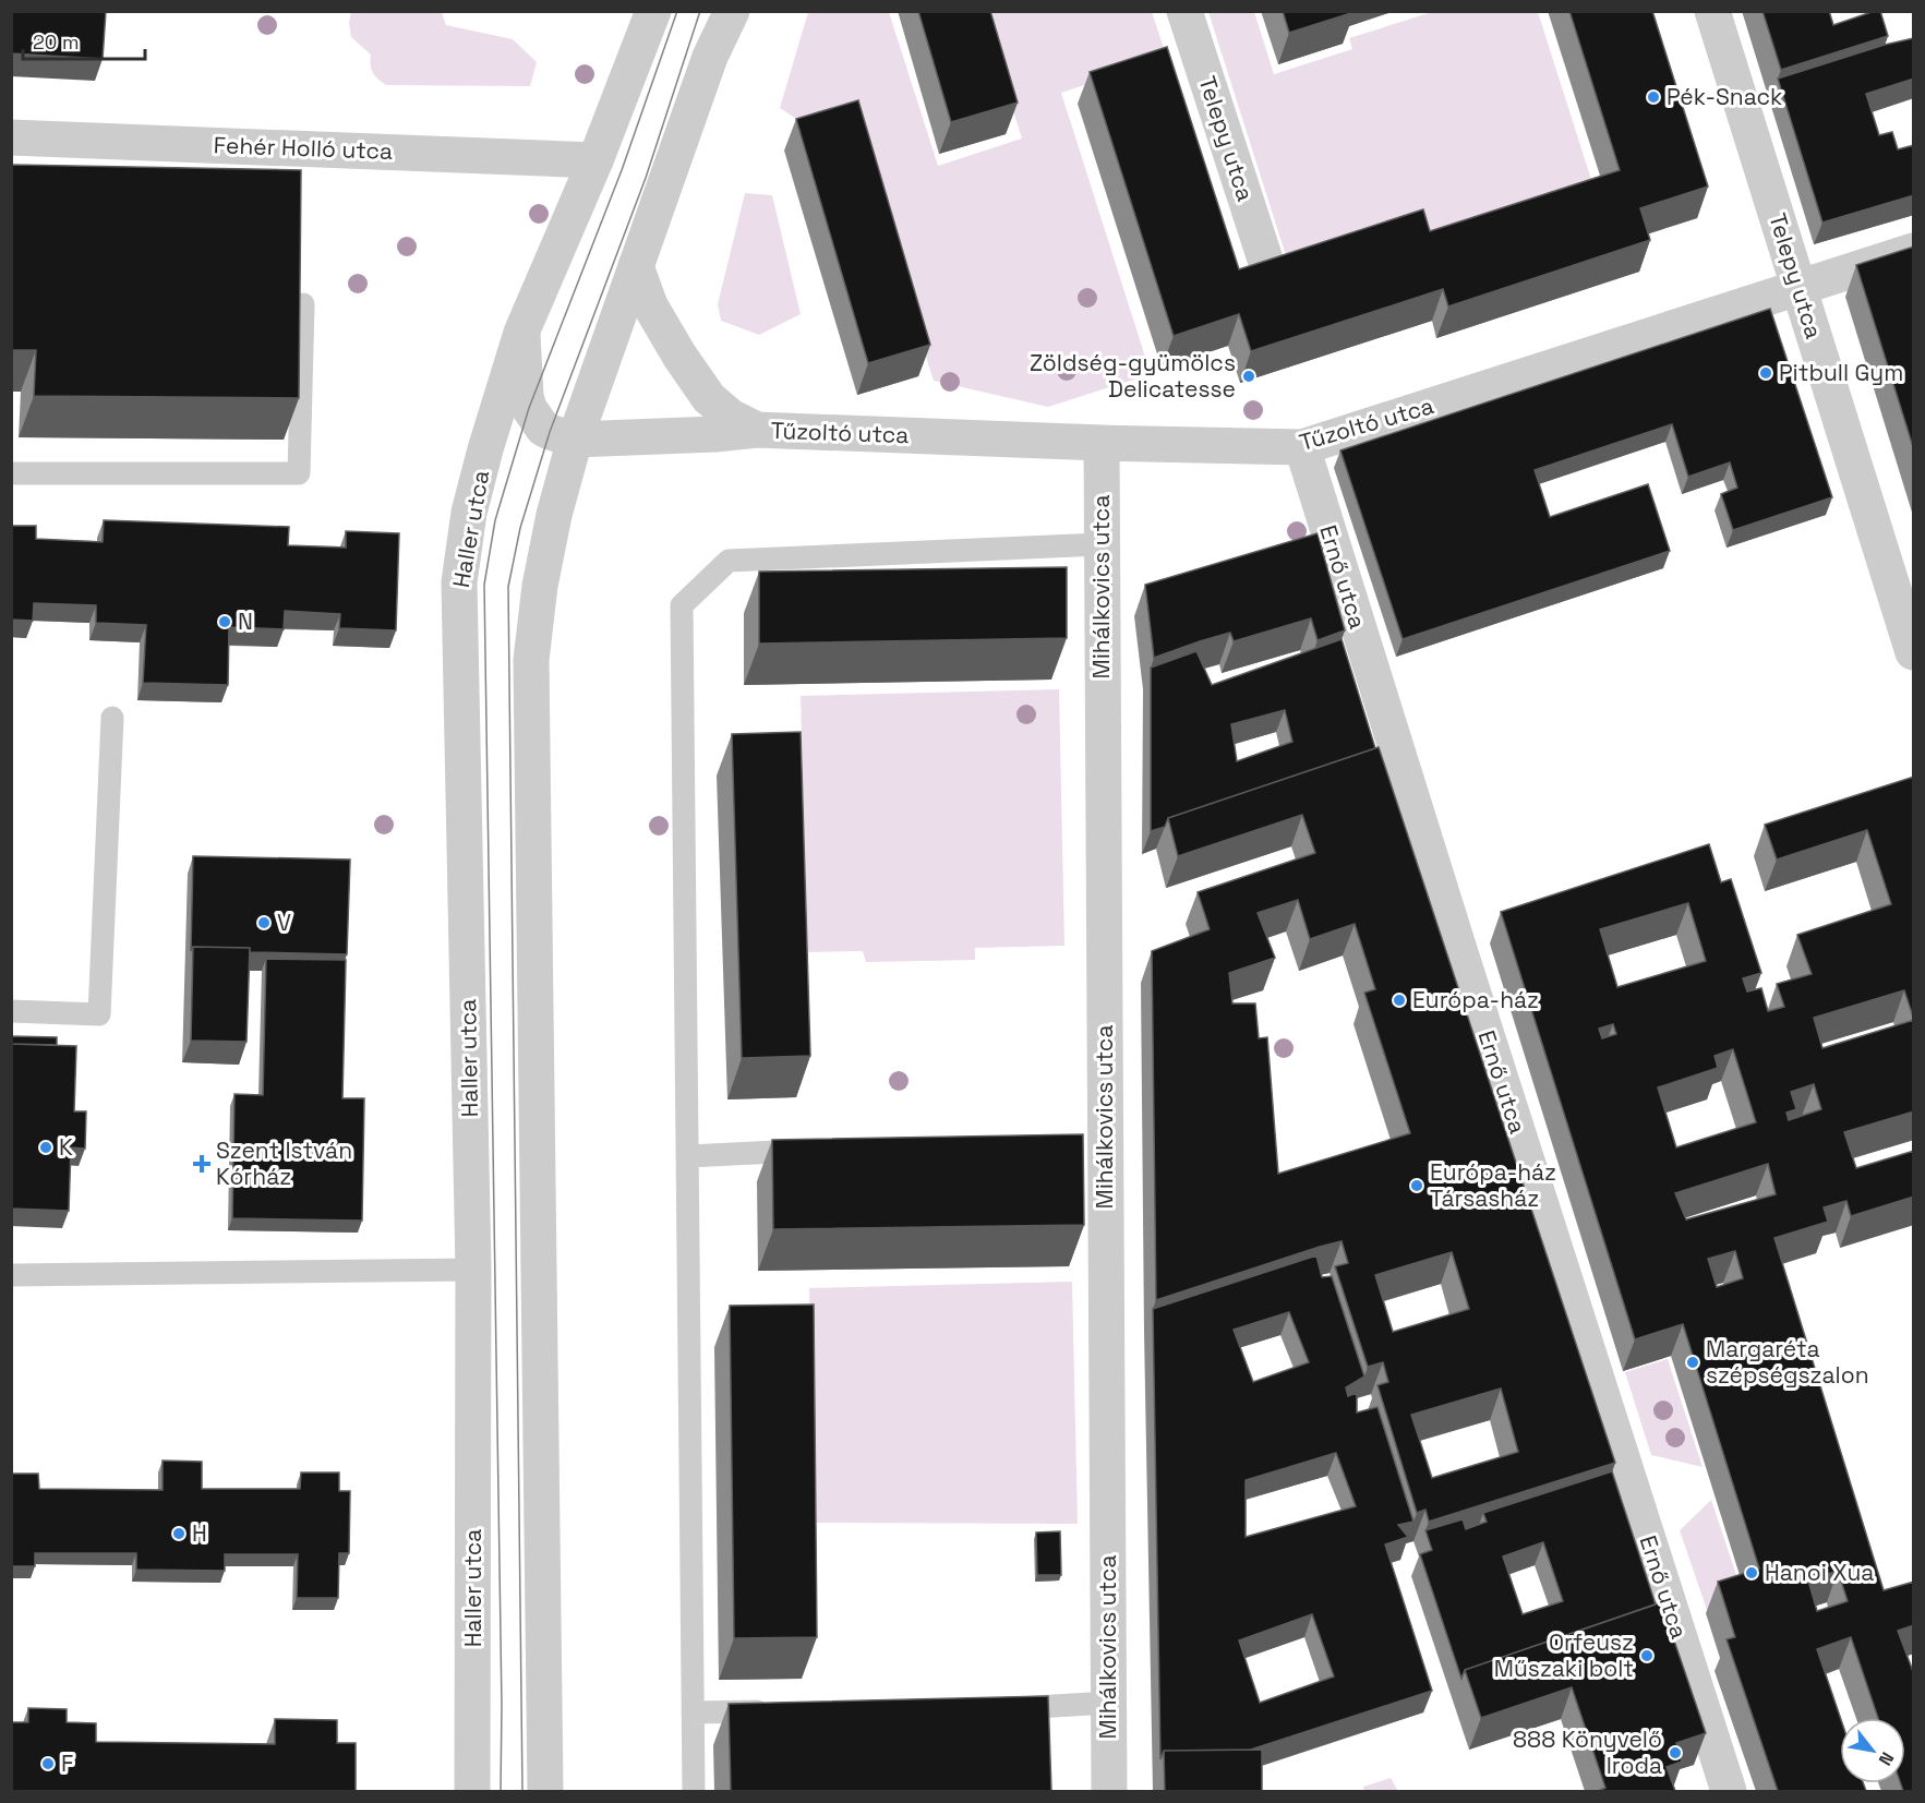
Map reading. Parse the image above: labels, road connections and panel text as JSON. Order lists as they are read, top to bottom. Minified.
{"streets":{"street":["Telepy utca","Fehér Holló utca","Tűzoltó utca","Haller utca","Ernő utca","Mihálkovics utca"]},"crossings":[["Telepy utca","Tűzoltó utca"],["Fehér Holló utca","Haller utca"],["Tűzoltó utca","Haller utca"],["Tűzoltó utca","Ernő utca"],["Tűzoltó utca","Mihálkovics utca"]],"places":{"other":["Pék-Snack","Pitbull Gym","Zöldség-gyümölcs Delicatesse","N","V","Európa-ház","K","Európa-ház Társasház","Margaréta szépségszalon","H","Hanoi Xua","Orfeusz Műszaki bolt","888 Könyvelő Iroda","F"],"health":["Szent István Kórház"]},"scale_bar":"20 m","north":"bottom right"}
